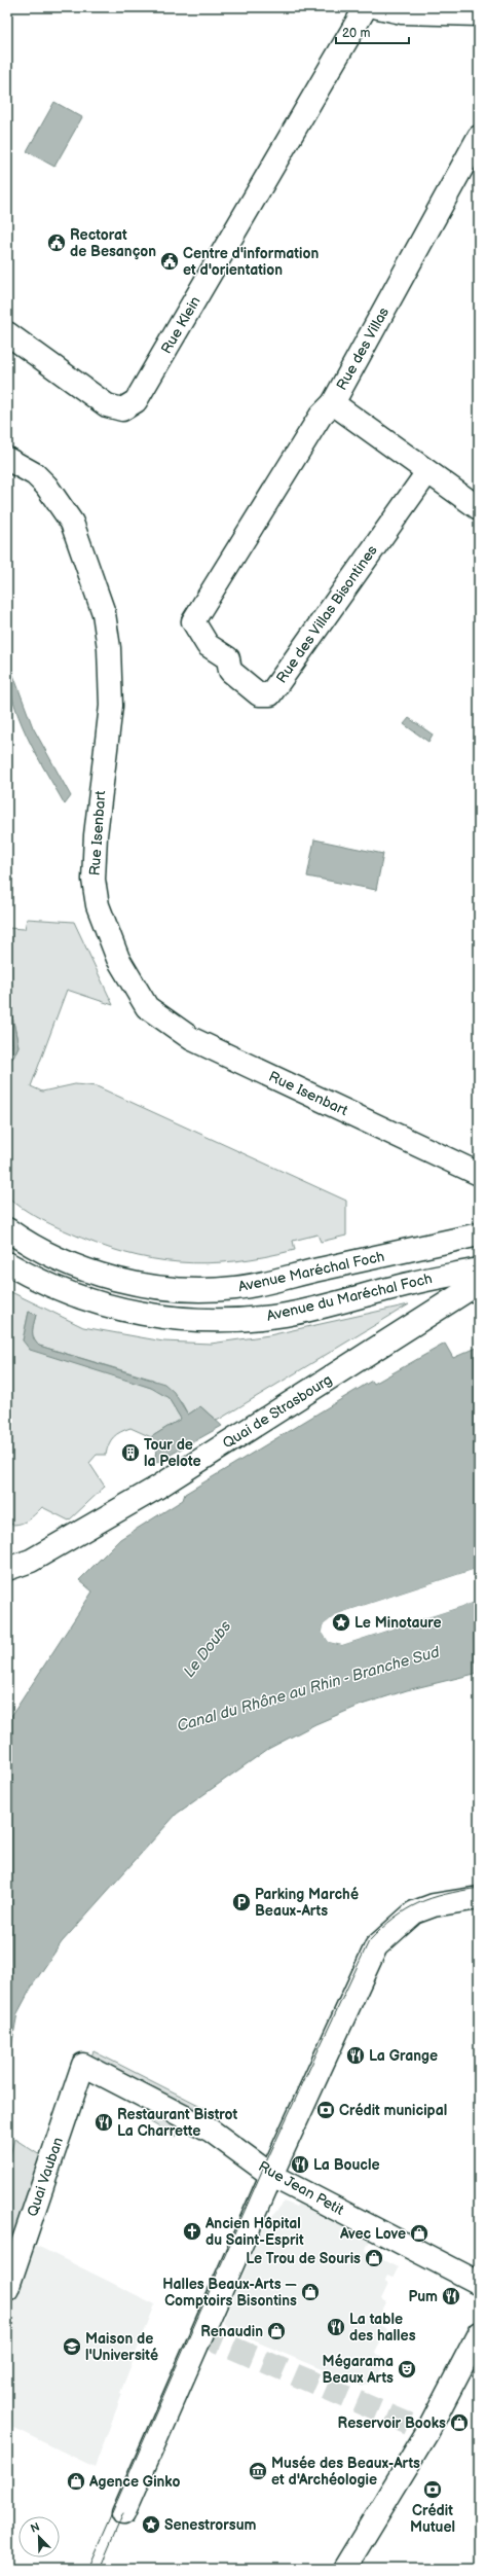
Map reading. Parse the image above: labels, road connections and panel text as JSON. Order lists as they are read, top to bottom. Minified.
{"streets":{"street":["Rue Klein","Rue des Villas","Rue des Villas Bisontines","Rue Isenbart","Avenue Maréchal Foch","Avenue du Maréchal Foch","Quai de Strasbourg","Quai Vauban","Rue Jean Petit"]},"crossings":[["Rue des Villas","Rue des Villas Bisontines"],["Quai Vauban","Rue Jean Petit"]],"water":["Le Doubs","Canal du Rhône au Rhin - Branche Sud"],"places":{"public building":["Rectorat de Besançon","Centre d'information et d'orientation"],"building":["Tour de la Pelote"],"place":["Le Minotaure","Senestrorsum"],"parking":["Parking Marché Beaux-Arts"],"restaurant":["La Grange","Restaurant Bistrot La Charrette","La Boucle","Pum","La table des halles"],"bank":["Crédit municipal","Crédit Mutuel"],"church":["Ancien Hôpital du Saint-Esprit"],"shop":["Avec Love","Le Trou de Souris","Halles Beaux-Arts — Comptoirs Bisontins","Renaudin","Reservoir Books","Agence Ginko"],"school or university":["Maison de l'Université"],"theatre":["Mégarama Beaux Arts"],"museum":["Musée des Beaux-Arts et d'Archéologie"]},"scale_bar":"20 m","north":"top left"}
